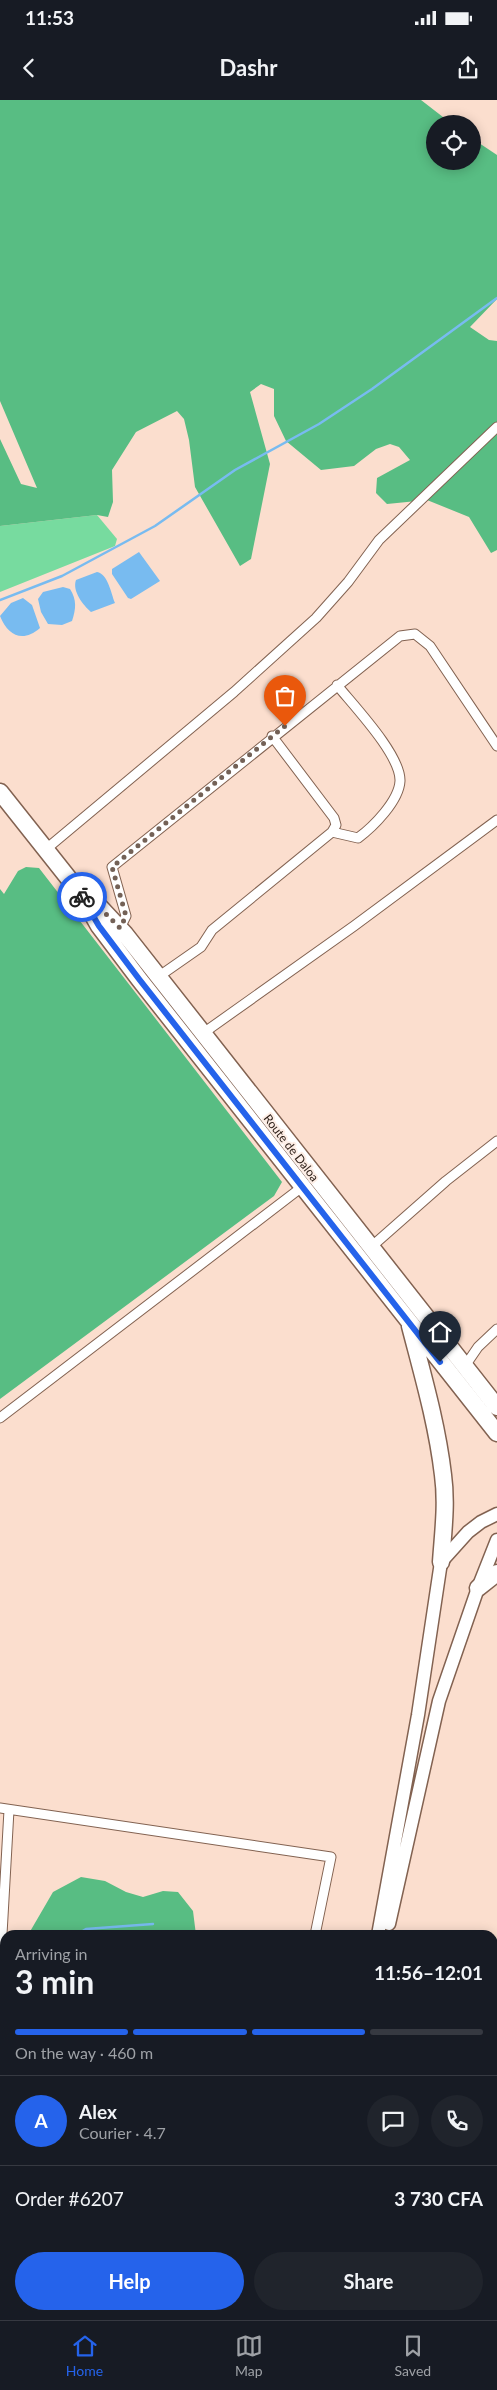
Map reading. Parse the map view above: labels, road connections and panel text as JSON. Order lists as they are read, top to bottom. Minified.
{"streets":{"highway":["Route de Daloa"]},"page":{"status":"11:53","header":"Dashr","heading":["3 min","Arriving in","11:56–12:01"],"panel":["Alex","Courier · 4.7","Order #6207","3 730 CFA"],"bar":"On the way · 460 m","round":"A","buttons":["Help","Share"],"tabs":["Home","Map","Saved"]}}
